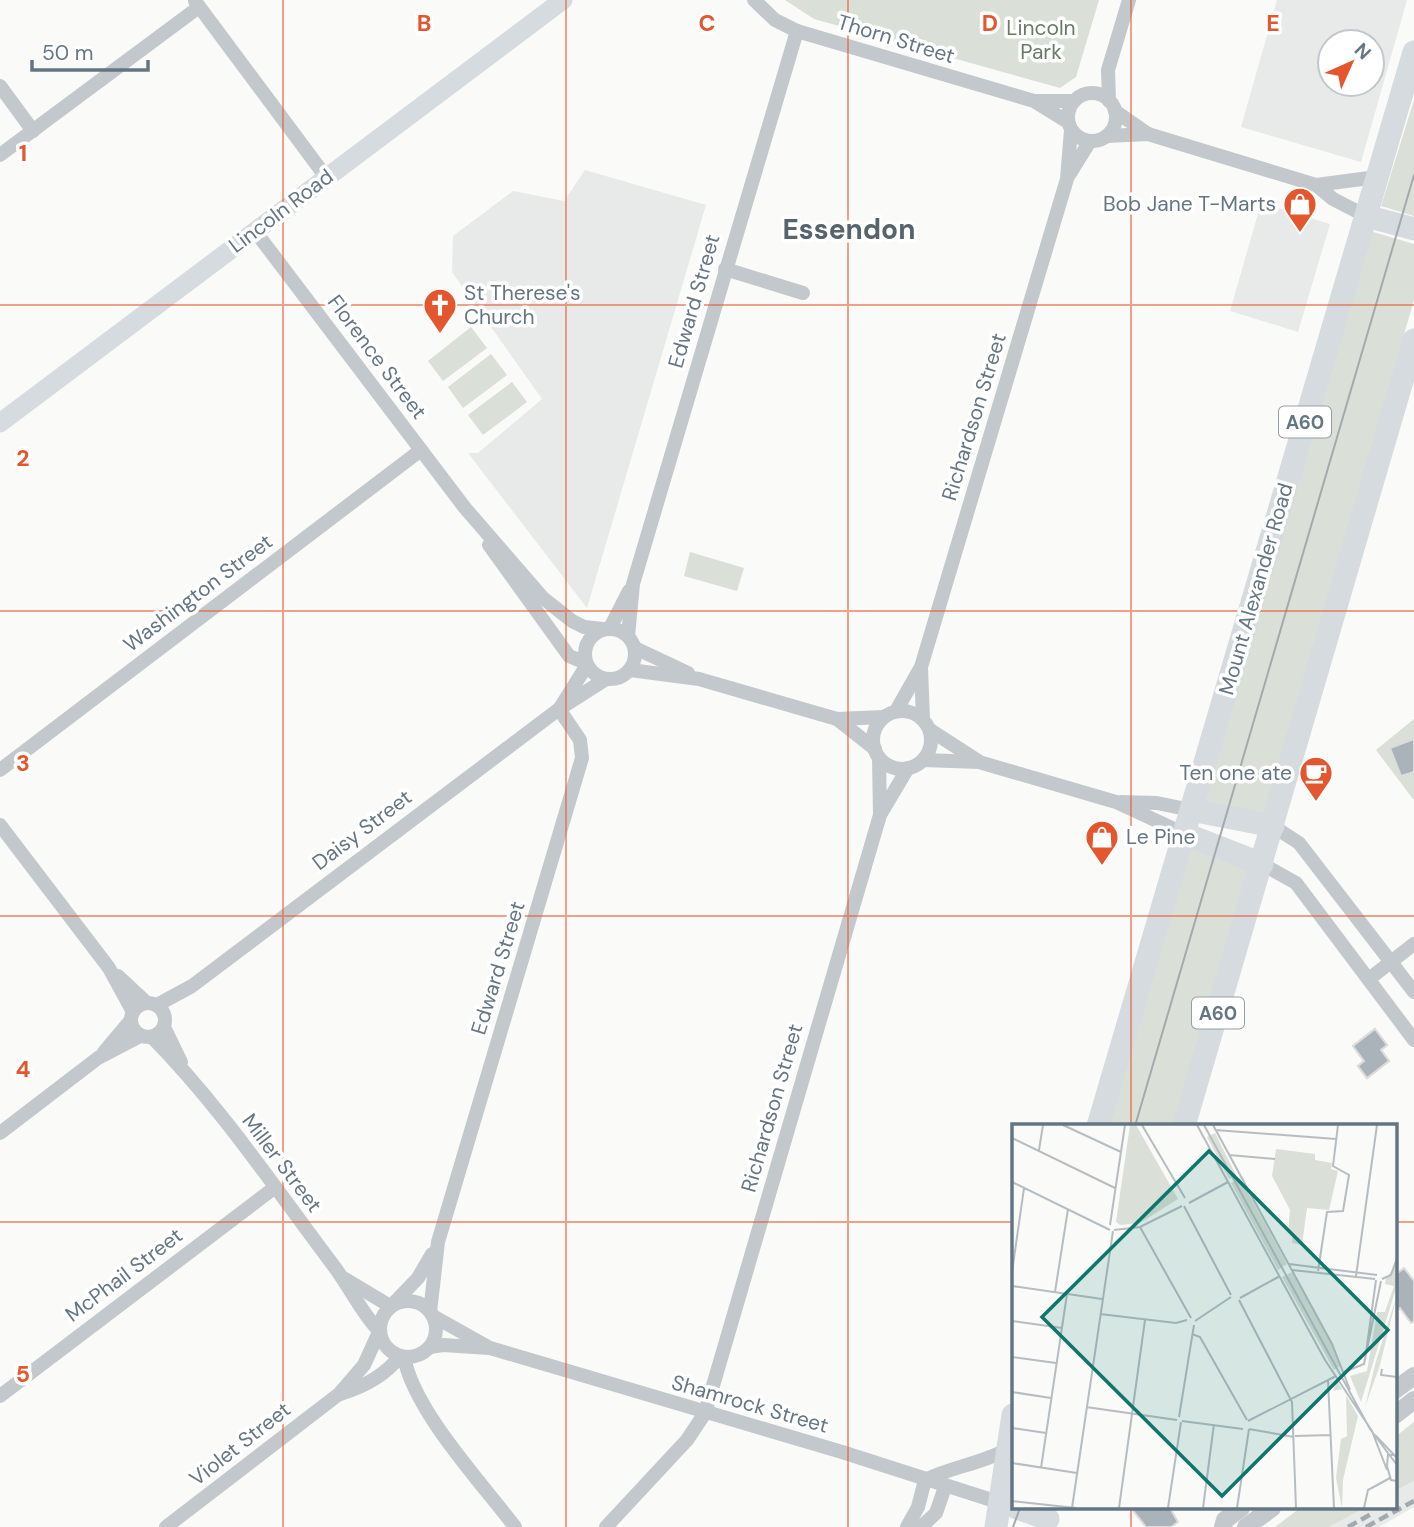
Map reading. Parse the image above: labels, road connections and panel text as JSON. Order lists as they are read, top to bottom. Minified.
{"streets":{"main road":["Lincoln Road","A60","Mount Alexander Road"],"street":["Thorn Street","Edward Street","Florence Street","Richardson Street","Washington Street","Daisy Street","Miller Street","McPhail Street","Shamrock Street","Violet Street"]},"crossings":[["Thorn Street","Edward Street"],["Thorn Street","Richardson Street"],["Lincoln Road","Florence Street"],["Edward Street","Florence Street"],["Edward Street","Daisy Street"],["Edward Street","Miller Street"],["Edward Street","Shamrock Street"],["Edward Street","Violet Street"],["Florence Street","Washington Street"],["Florence Street","Daisy Street"],["Richardson Street","Shamrock Street"],["Daisy Street","Miller Street"],["Miller Street","McPhail Street"],["Miller Street","Shamrock Street"],["Miller Street","Violet Street"],["Shamrock Street","Violet Street"]],"districts":["Essendon"],"parks":["Lincoln Park"],"places":{"shop":["Bob Jane T-Marts","Le Pine"],"church":["St Therese's Church"],"cafe":["Ten one ate"]},"scale_bar":"50 m","north":"top right","grid":{"columns":["B","C","D","E"],"rows":["1","2","3","4","5"]}}
